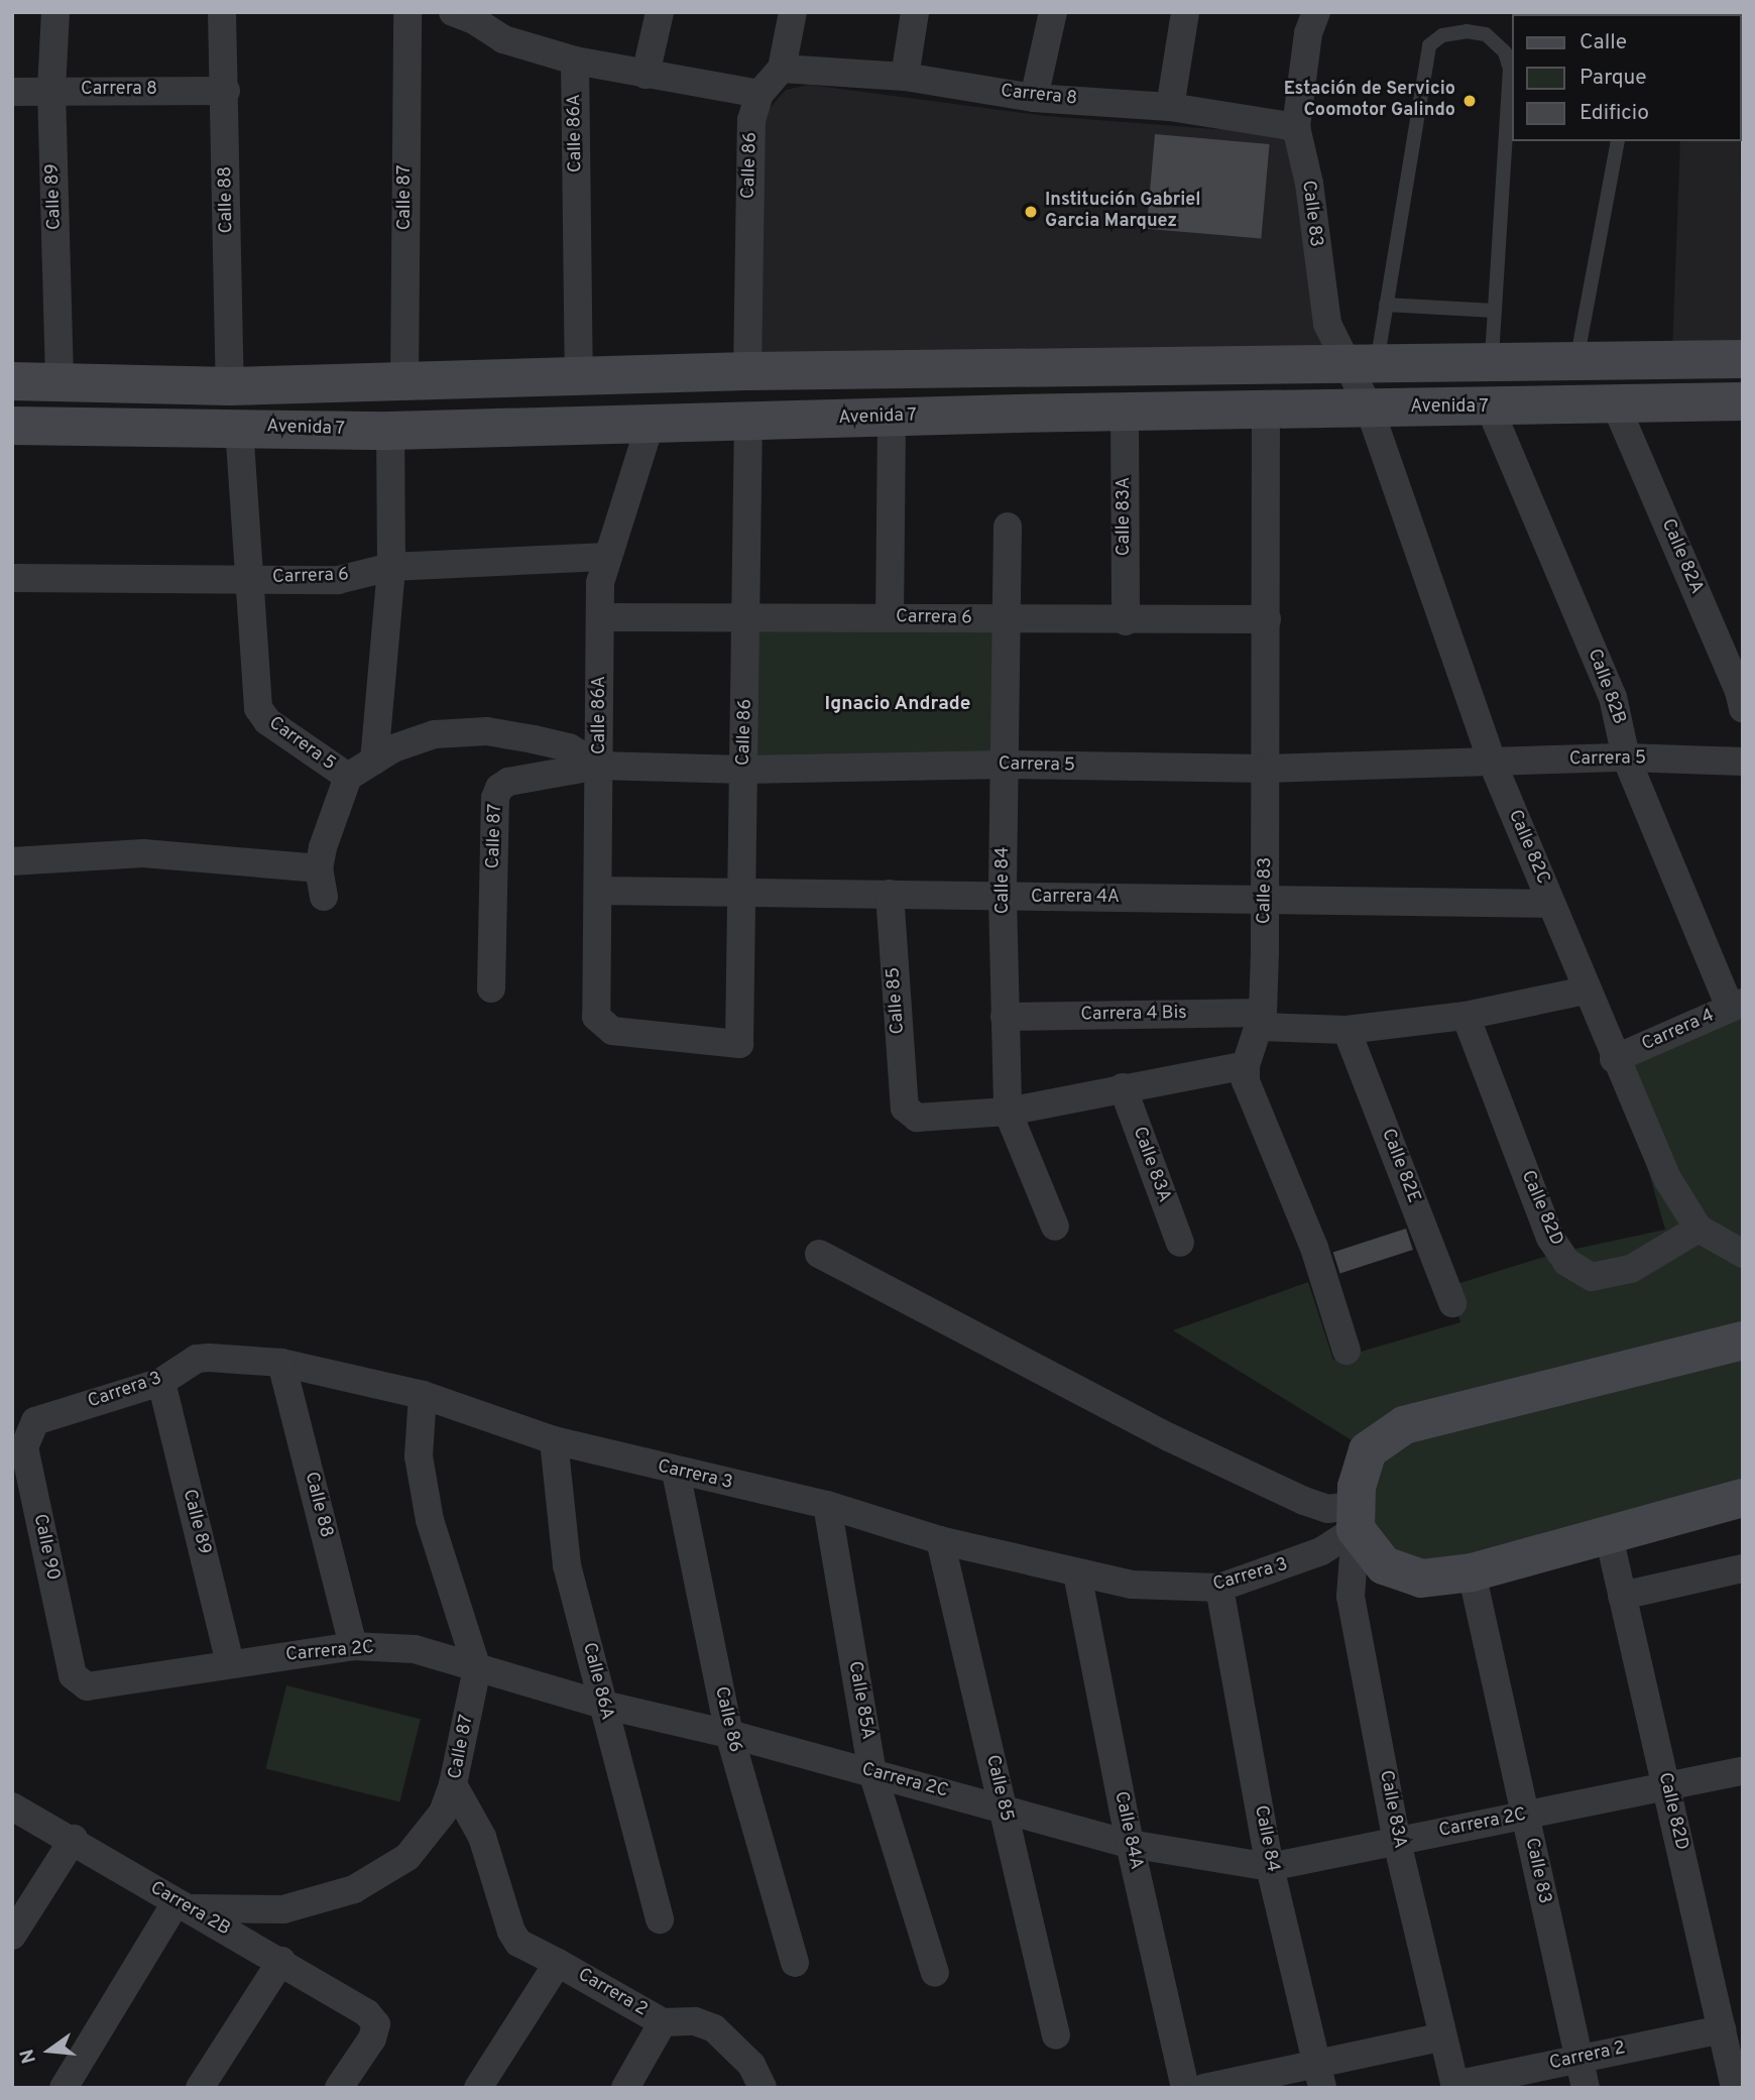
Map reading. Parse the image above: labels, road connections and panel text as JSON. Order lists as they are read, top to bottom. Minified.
{"streets":{"main road":["Avenida 7"],"street":["Carrera 8","Calle 86A","Calle 86","Calle 89","Calle 87","Calle 88","Calle 83","Calle 83A","Calle 82A","Carrera 6","Calle 82B","Carrera 5","Calle 82C","Calle 84","Carrera 4A","Calle 85","Carrera 4 Bis","Carrera 4","Calle 82E","Calle 82D","Carrera 3","Calle 90","Carrera 2C","Calle 85A","Calle 84A","Carrera 2B","Carrera 2"]},"crossings":[["Carrera 8","Calle 89"],["Carrera 8","Calle 88"],["Carrera 8","Calle 83"],["Calle 86A","Calle 86"],["Calle 86A","Calle 87"],["Calle 86A","Avenida 7"],["Calle 86A","Carrera 6"],["Calle 86A","Carrera 5"],["Calle 86A","Carrera 4A"],["Calle 86A","Carrera 3"],["Calle 86A","Carrera 2C"],["Calle 86","Avenida 7"],["Calle 86","Carrera 6"],["Calle 86","Carrera 5"],["Calle 86","Carrera 4A"],["Calle 86","Carrera 3"],["Calle 86","Carrera 2C"],["Calle 89","Carrera 3"],["Calle 89","Carrera 2C"],["Calle 87","Carrera 5"],["Calle 87","Carrera 3"],["Calle 87","Carrera 2C"],["Calle 87","Carrera 2"],["Calle 88","Carrera 3"],["Calle 88","Carrera 2C"],["Calle 83","Avenida 7"],["Calle 83","Carrera 6"],["Calle 83","Carrera 5"],["Calle 83","Calle 82C"],["Calle 83","Carrera 4A"],["Calle 83","Carrera 4 Bis"],["Calle 83","Carrera 2C"],["Calle 83","Carrera 2"],["Avenida 7","Calle 83A"],["Avenida 7","Calle 82A"],["Avenida 7","Calle 82B"],["Avenida 7","Calle 82C"],["Calle 83A","Carrera 6"],["Calle 83A","Carrera 3"],["Calle 83A","Carrera 2C"],["Calle 83A","Carrera 2"],["Carrera 6","Carrera 5"],["Carrera 6","Calle 84"],["Calle 82B","Carrera 5"],["Calle 82B","Carrera 4"],["Carrera 5","Calle 82C"],["Carrera 5","Calle 84"],["Calle 82C","Carrera 4A"],["Calle 82C","Carrera 4"],["Calle 82C","Calle 82D"],["Calle 84","Carrera 4A"],["Calle 84","Calle 85"],["Calle 84","Carrera 4 Bis"],["Calle 84","Carrera 3"],["Calle 84","Carrera 2C"],["Carrera 4A","Calle 85"],["Calle 85","Carrera 3"],["Calle 85","Carrera 2C"],["Calle 82D","Carrera 2C"],["Calle 82D","Carrera 2"],["Carrera 3","Calle 90"],["Carrera 3","Calle 85A"],["Carrera 3","Calle 84A"],["Calle 90","Carrera 2C"],["Carrera 2C","Calle 85A"],["Carrera 2C","Calle 84A"]],"districts":["Ignacio Andrade"],"places":["Estación de Servicio Coomotor Galindo","Institución Gabriel Garcia Marquez"],"legend":["Calle","Parque","Edificio"],"north":"left"}
